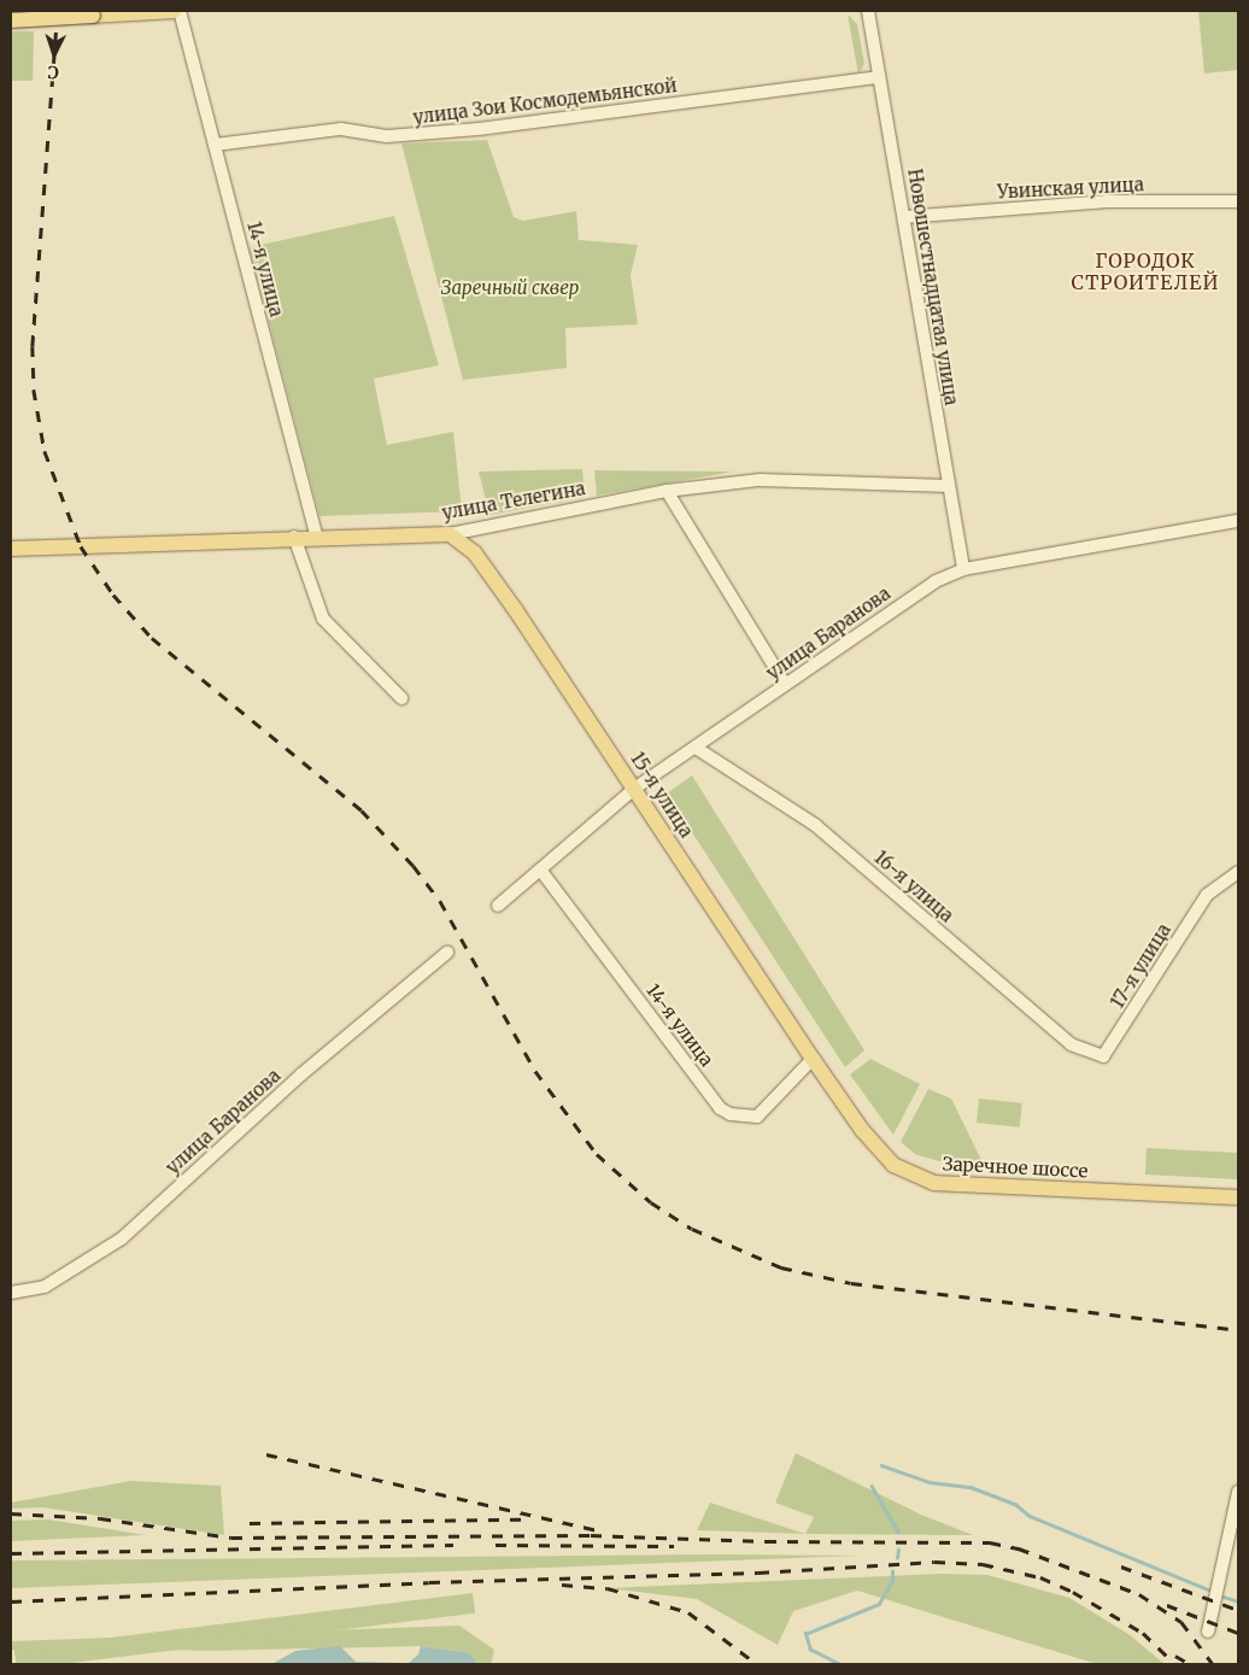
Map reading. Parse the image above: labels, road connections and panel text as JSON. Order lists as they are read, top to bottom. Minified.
{"streets":{"main road":["улица Телегина","15-я улица","Заречное шоссе"],"street":["улица Зои Космодемьянской","Увинская улица","14-я улица","Новошестнадцатая улица","улица Баранова","16-я улица","17-я улица"]},"crossings":[["улица Зои Космодемьянской","14-я улица"],["улица Зои Космодемьянской","Новошестнадцатая улица"],["Увинская улица","Новошестнадцатая улица"],["14-я улица","улица Телегина"],["14-я улица","улица Баранова"],["14-я улица","15-я улица"],["Новошестнадцатая улица","улица Телегина"],["Новошестнадцатая улица","улица Баранова"],["улица Телегина","15-я улица"],["улица Баранова","15-я улица"],["улица Баранова","16-я улица"],["15-я улица","Заречное шоссе"],["16-я улица","17-я улица"]],"districts":["ГОРОДОК СТРОИТЕЛЕЙ"],"parks":["Заречный сквер"],"north":"bottom"}
